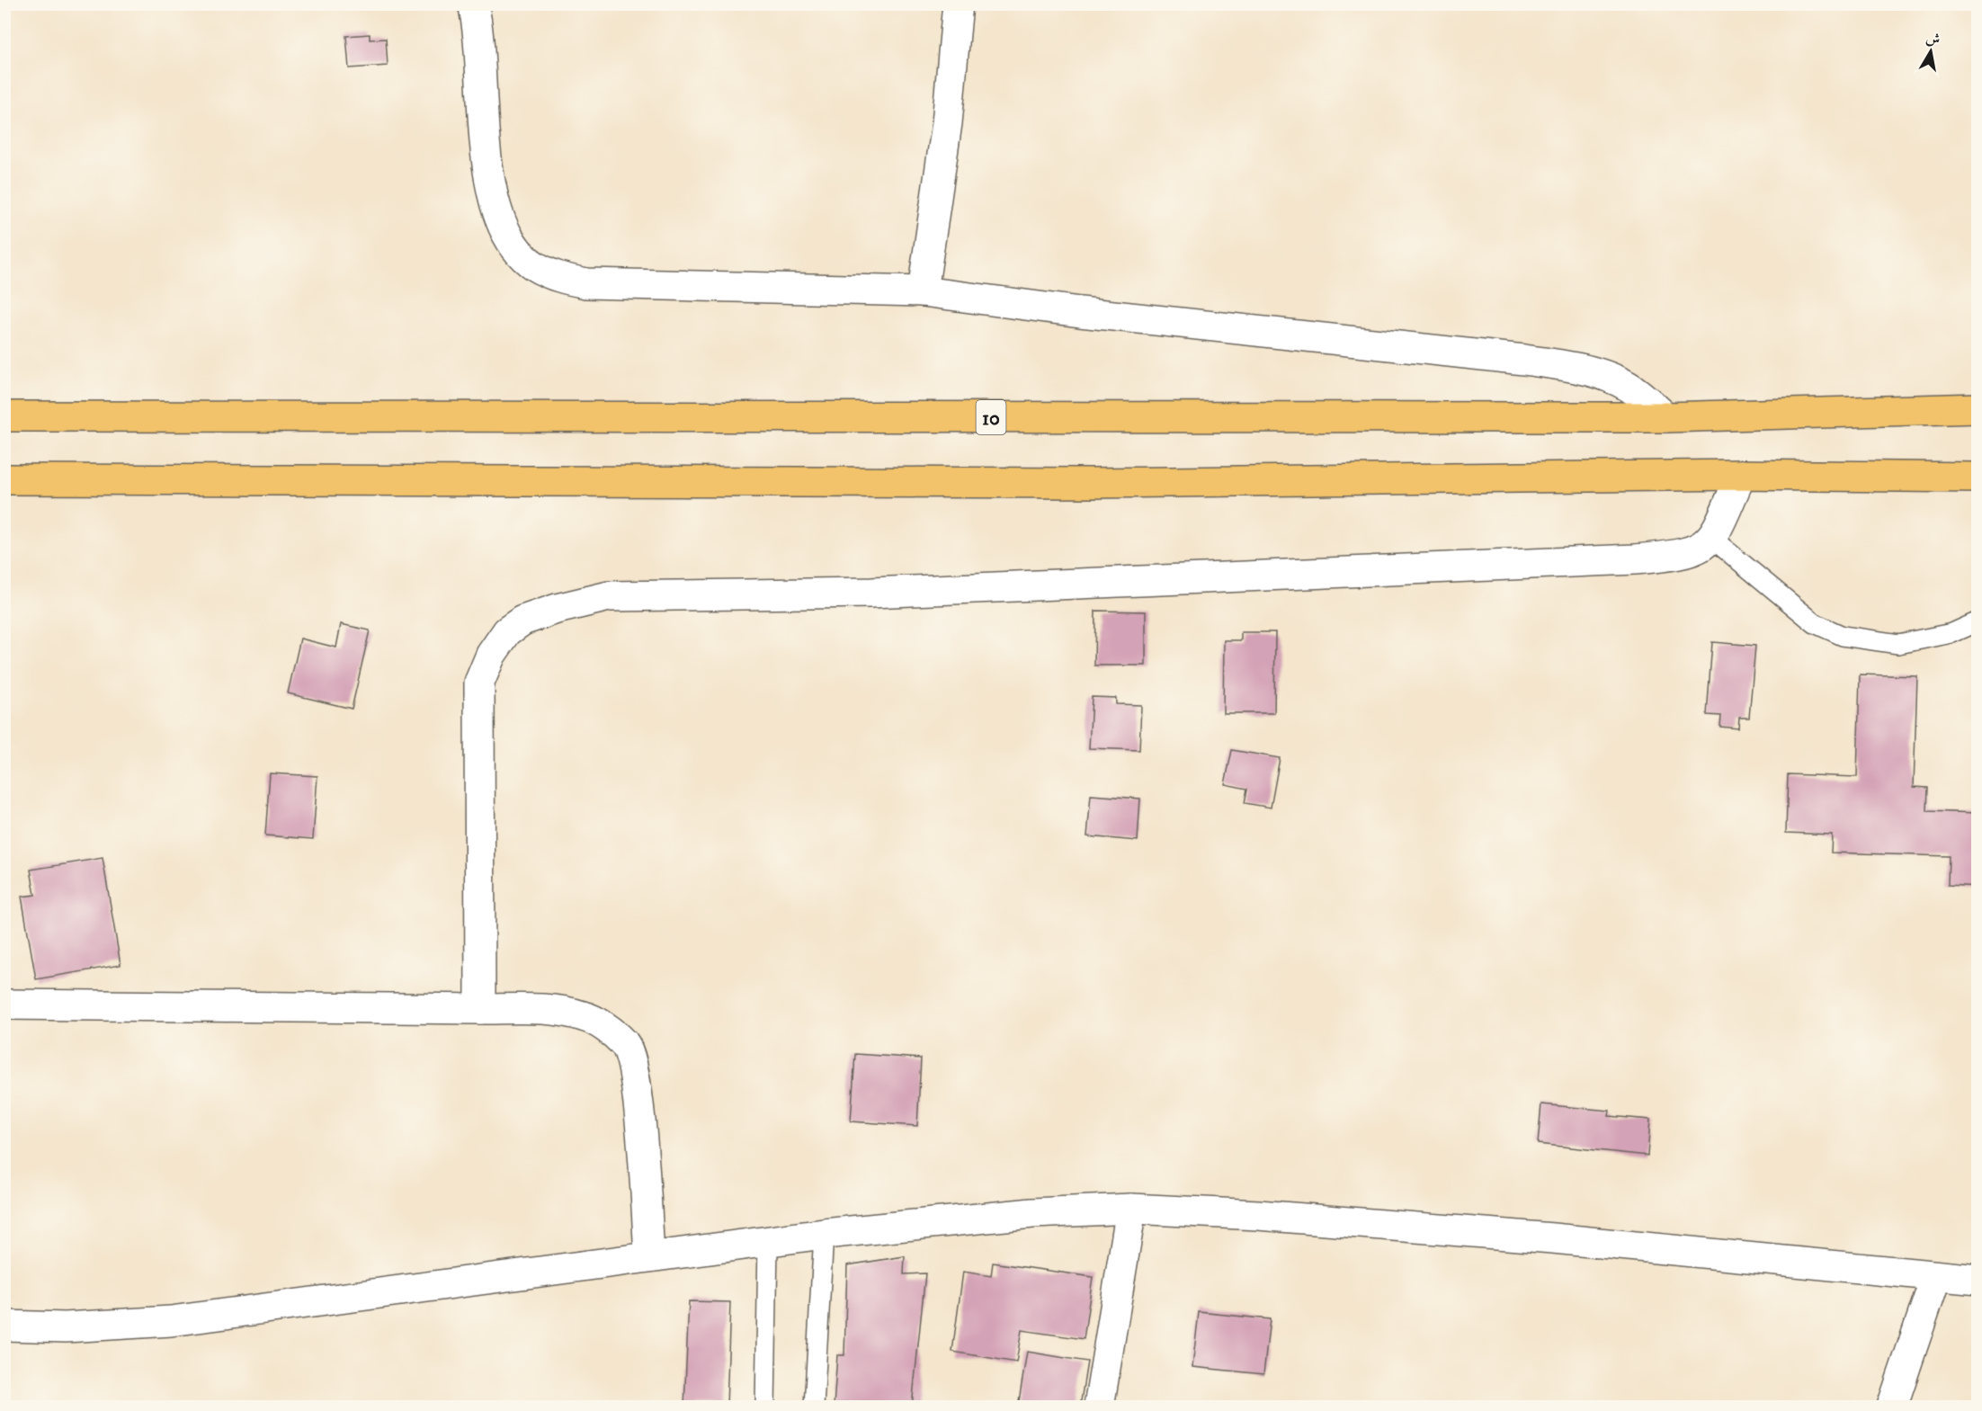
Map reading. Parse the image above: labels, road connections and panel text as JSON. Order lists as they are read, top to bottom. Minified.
{"streets":{"highway":["10"]},"north":"top"}
